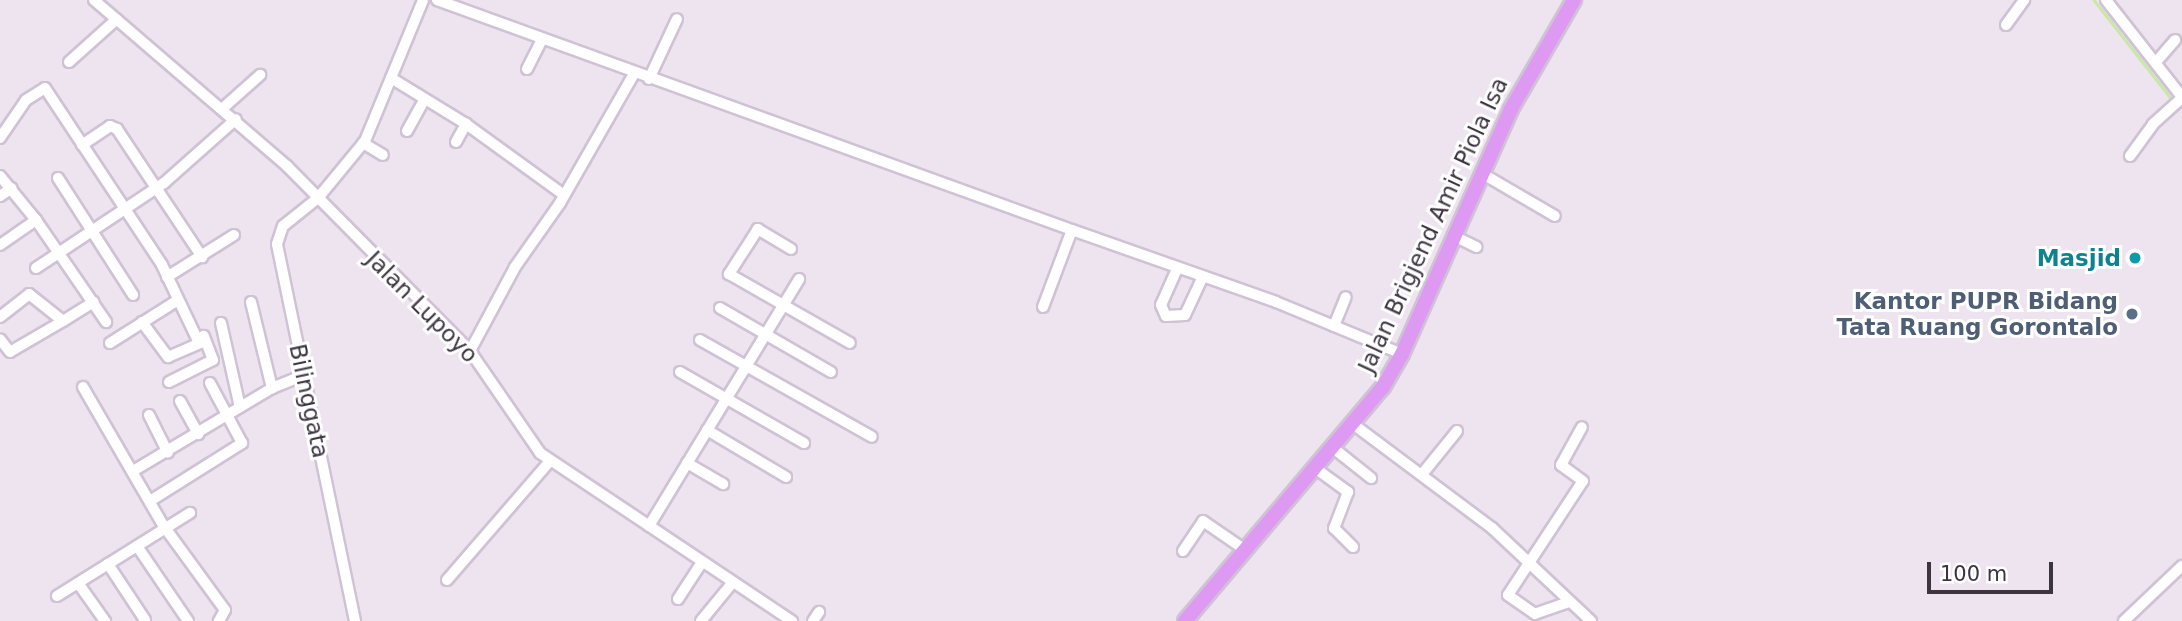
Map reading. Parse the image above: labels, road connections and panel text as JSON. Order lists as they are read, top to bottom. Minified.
{"streets":{"main road":["Jalan Brigjend Amir Piola Isa"],"street":["Jalan Lupoyo","Bilinggata"]},"crossings":[["Jalan Lupoyo","Bilinggata"]],"places":["Masjid","Kantor PUPR Bidang Tata Ruang Gorontalo"],"scale_bar":"100 m"}
